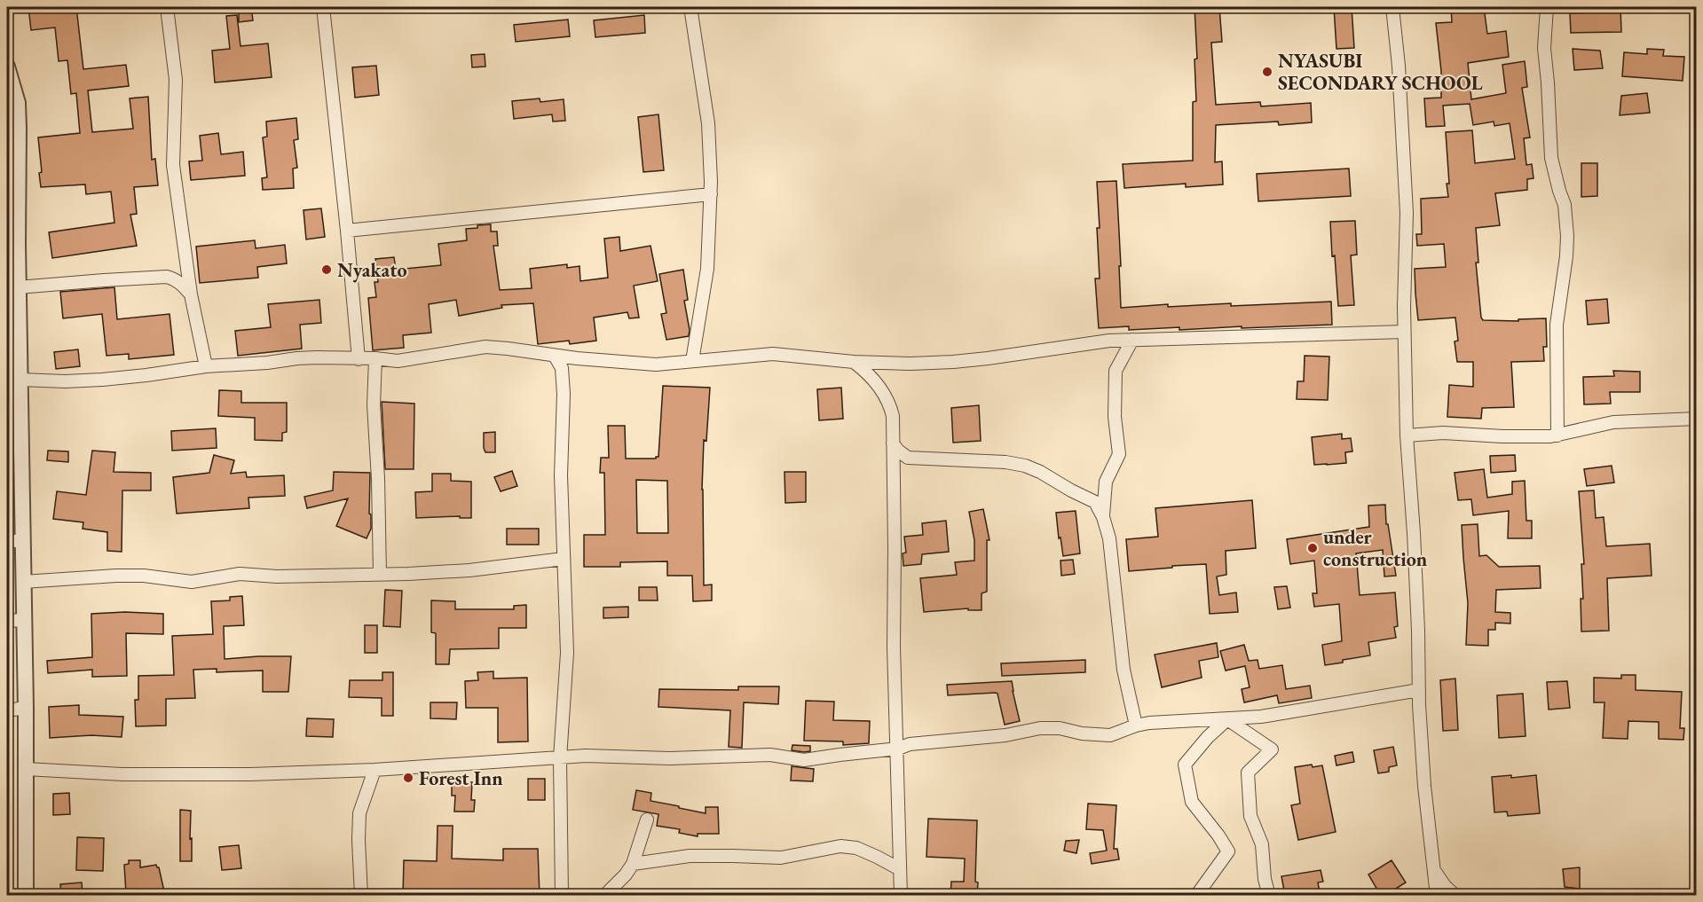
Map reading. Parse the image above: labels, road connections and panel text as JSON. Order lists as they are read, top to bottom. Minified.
{"places":["NYASUBI SECONDARY SCHOOL","Nyakato","under construction","Forest Inn"]}
